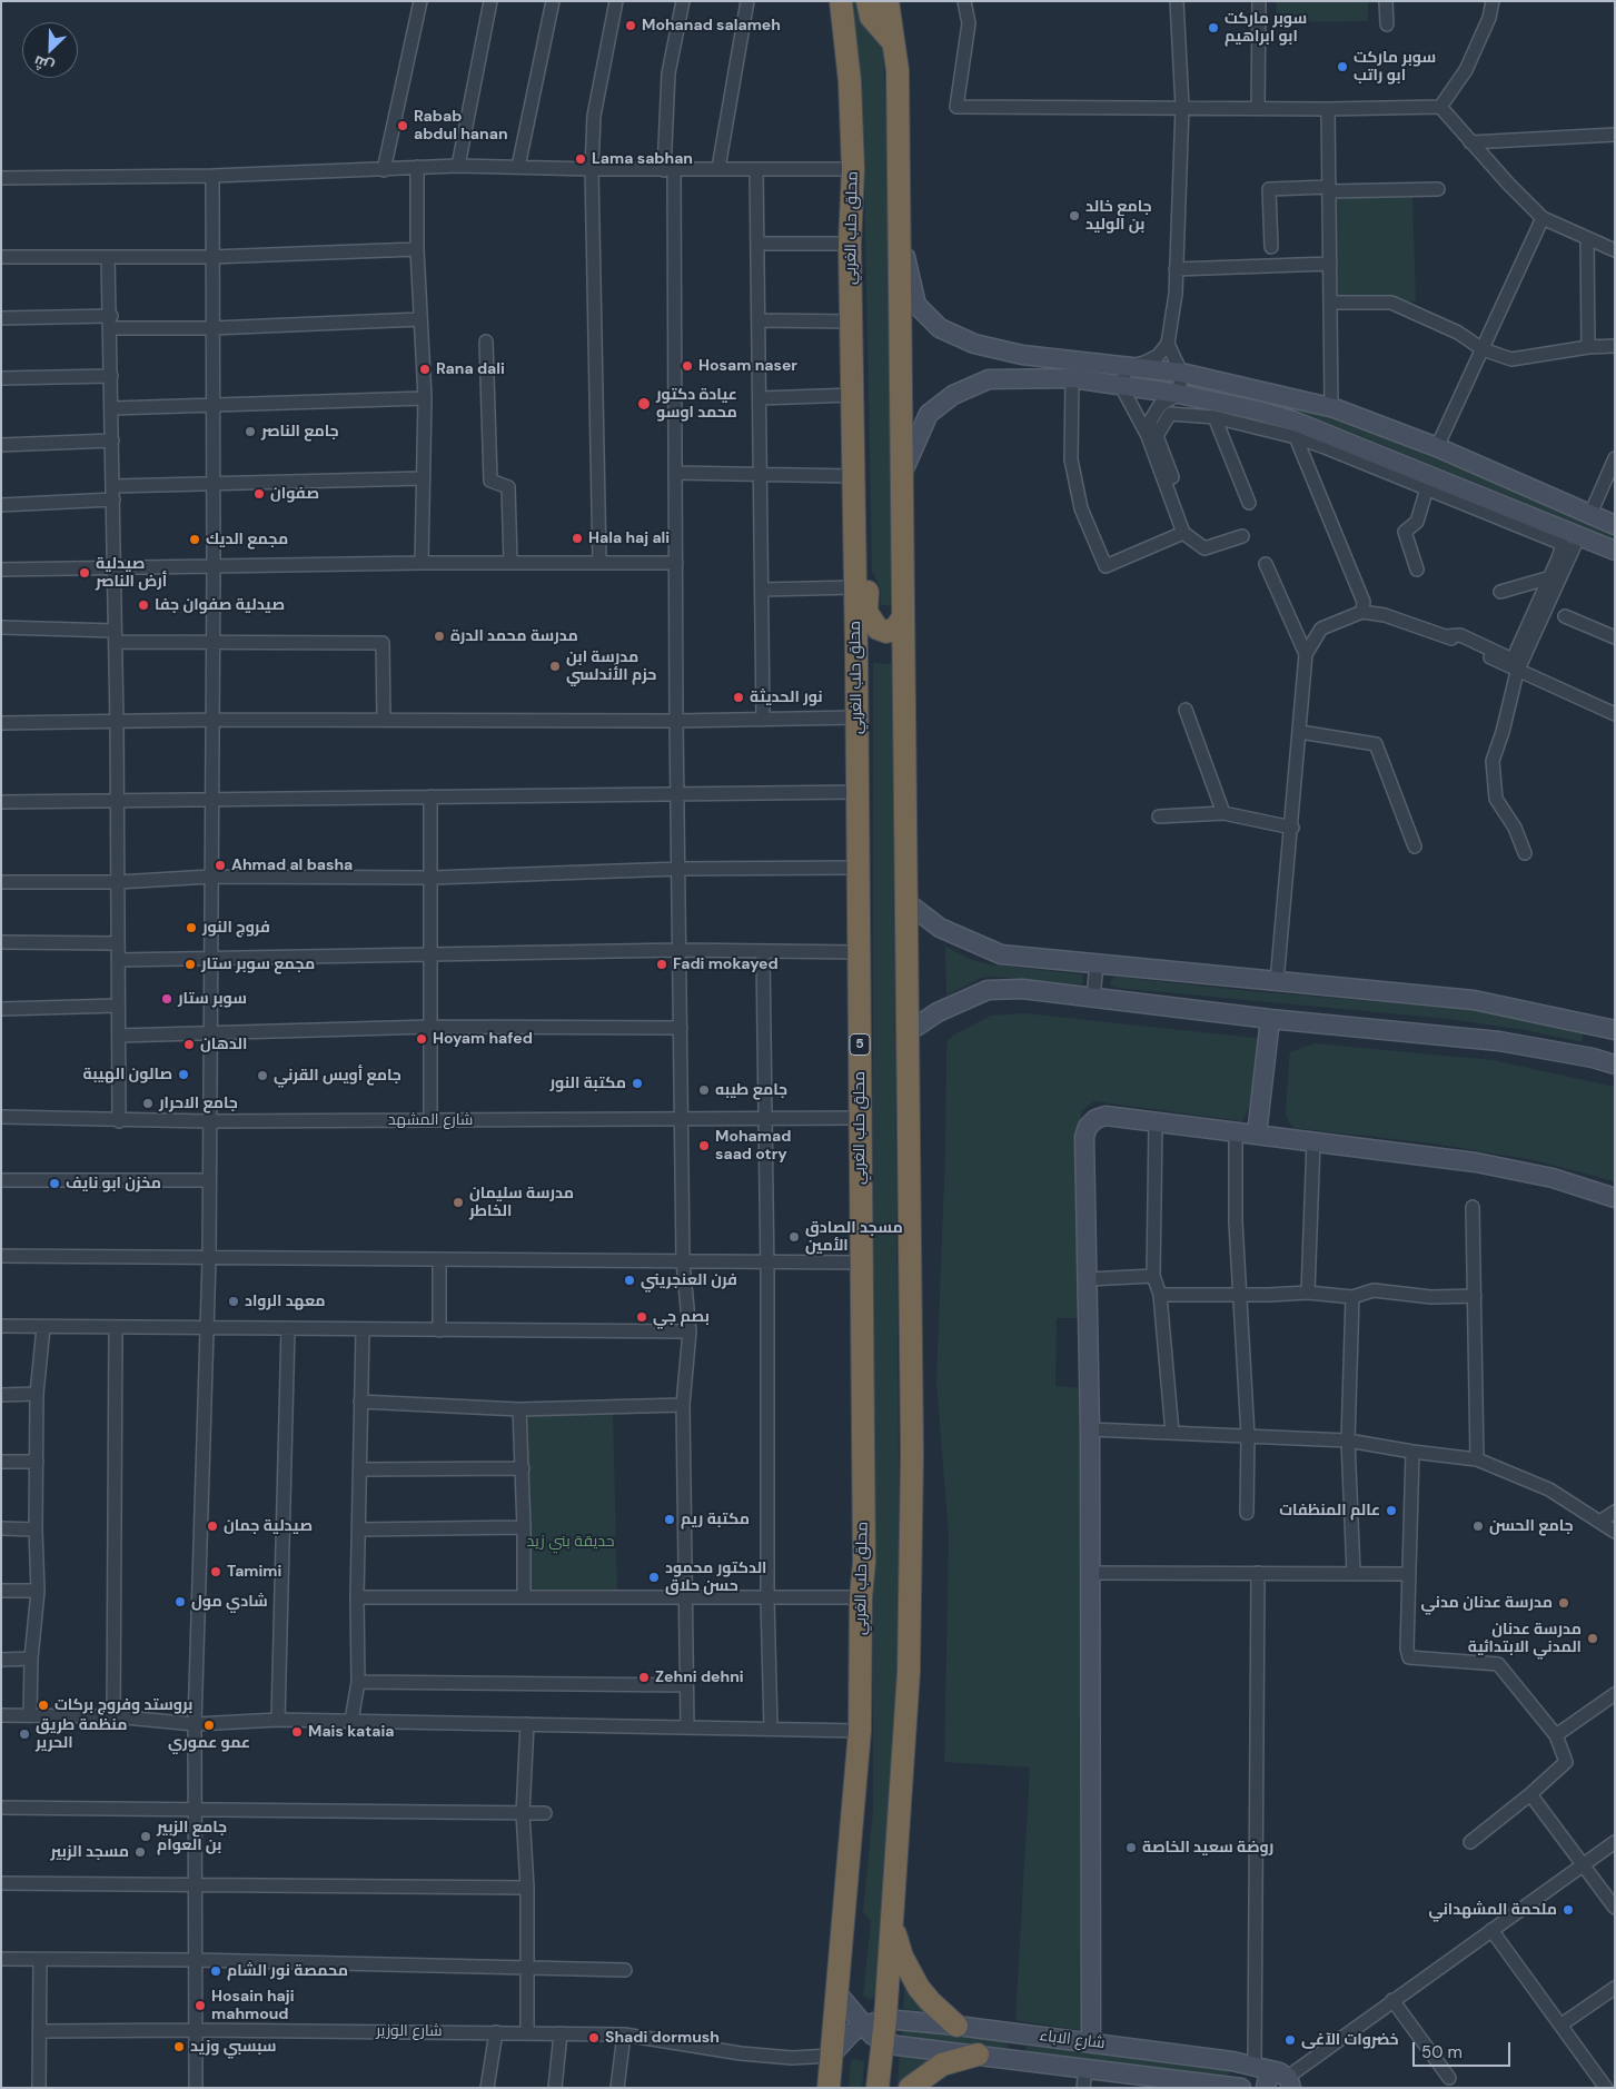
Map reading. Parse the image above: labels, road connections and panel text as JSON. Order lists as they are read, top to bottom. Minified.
{"streets":{"highway":["محلق حلب الغربي","5"],"main road":["شارع الاباء"],"street":["شارع المشهد","شارع الوزير"]},"crossings":[["محلق حلب الغربي","شارع المشهد"],["محلق حلب الغربي","شارع الوزير"],["محلق حلب الغربي","شارع الاباء"],["شارع الوزير","شارع الاباء"]],"parks":["حديقة بني زيد"],"places":["Mohanad salameh","سوبر ماركت ابو ابراهيم","سوبر ماركت ابو راتب","Rabab abdul hanan","Lama sabhan","جامع خالد بن الوليد","Hosam naser","Rana dali","عيادة دكتور محمد اوسو","جامع الناصر","صفوان","Hala haj ali","مجمع الديك","صيدلية أرض الناصر","صيدلية صفوان جفا","مدرسة محمد الدرة","مدرسة ابن حزم الأندلسي","نور الحديثة","Ahmad al basha","فروج النور","مجمع سوبر ستار","Fadi mokayed","سوبر ستار","Hoyam hafed","الدهان","صالون الهيبة","جامع أويس القرني","مكتبة النور","جامع طيبه","جامع الاحرار","Mohamad saad otry","مخزن ابو نايف","مدرسة سليمان الخاطر","مسجد الصادق الأمين","فرن العنجريني","معهد الرواد","بصم جي","عالم المنظفات","مكتبة ريم","صيدلية جمان","جامع الحسن","Tamimi","الدكتور محمود حسن حلاق","شادي مول","مدرسة عدنان مدني","مدرسة عدنان المدني الابتدائية","Zehni dehni","بروستد وفروج بركات","عمو عموري","Mais kataia","منظمة طريق الحرير","جامع الزبير بن العوام","روضة سعيد الخاصة","مسجد الزبير","ملحمة المشهداني","محمصة نور الشام","Hosain haji mahmoud","Shadi dormush","خضروات الآغى","سبسبي وزيد"],"scale_bar":"50 m","north":"bottom left"}
